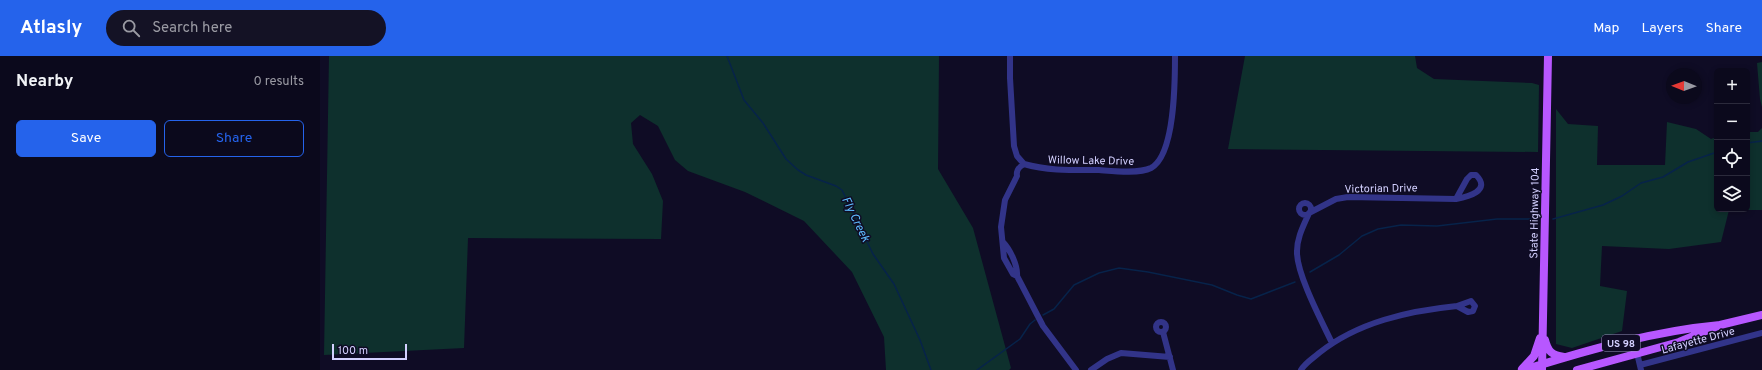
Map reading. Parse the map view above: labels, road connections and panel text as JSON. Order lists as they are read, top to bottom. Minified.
{"streets":{"main road":["State Highway 104","US 98"],"street":["Willow Lake Drive","Victorian Drive","Lafayette Drive"]},"crossings":[["State Highway 104","US 98"]],"water":["Fly Creek"],"scale_bar":"100 m","north":"left","page":{"header":"Atlasly","search":"Search here","nav":["Map","Layers","Share"],"heading":["Nearby","0 results"],"map_buttons":["+","−"],"buttons":["Save","Share"],"scale":"100 m"}}
